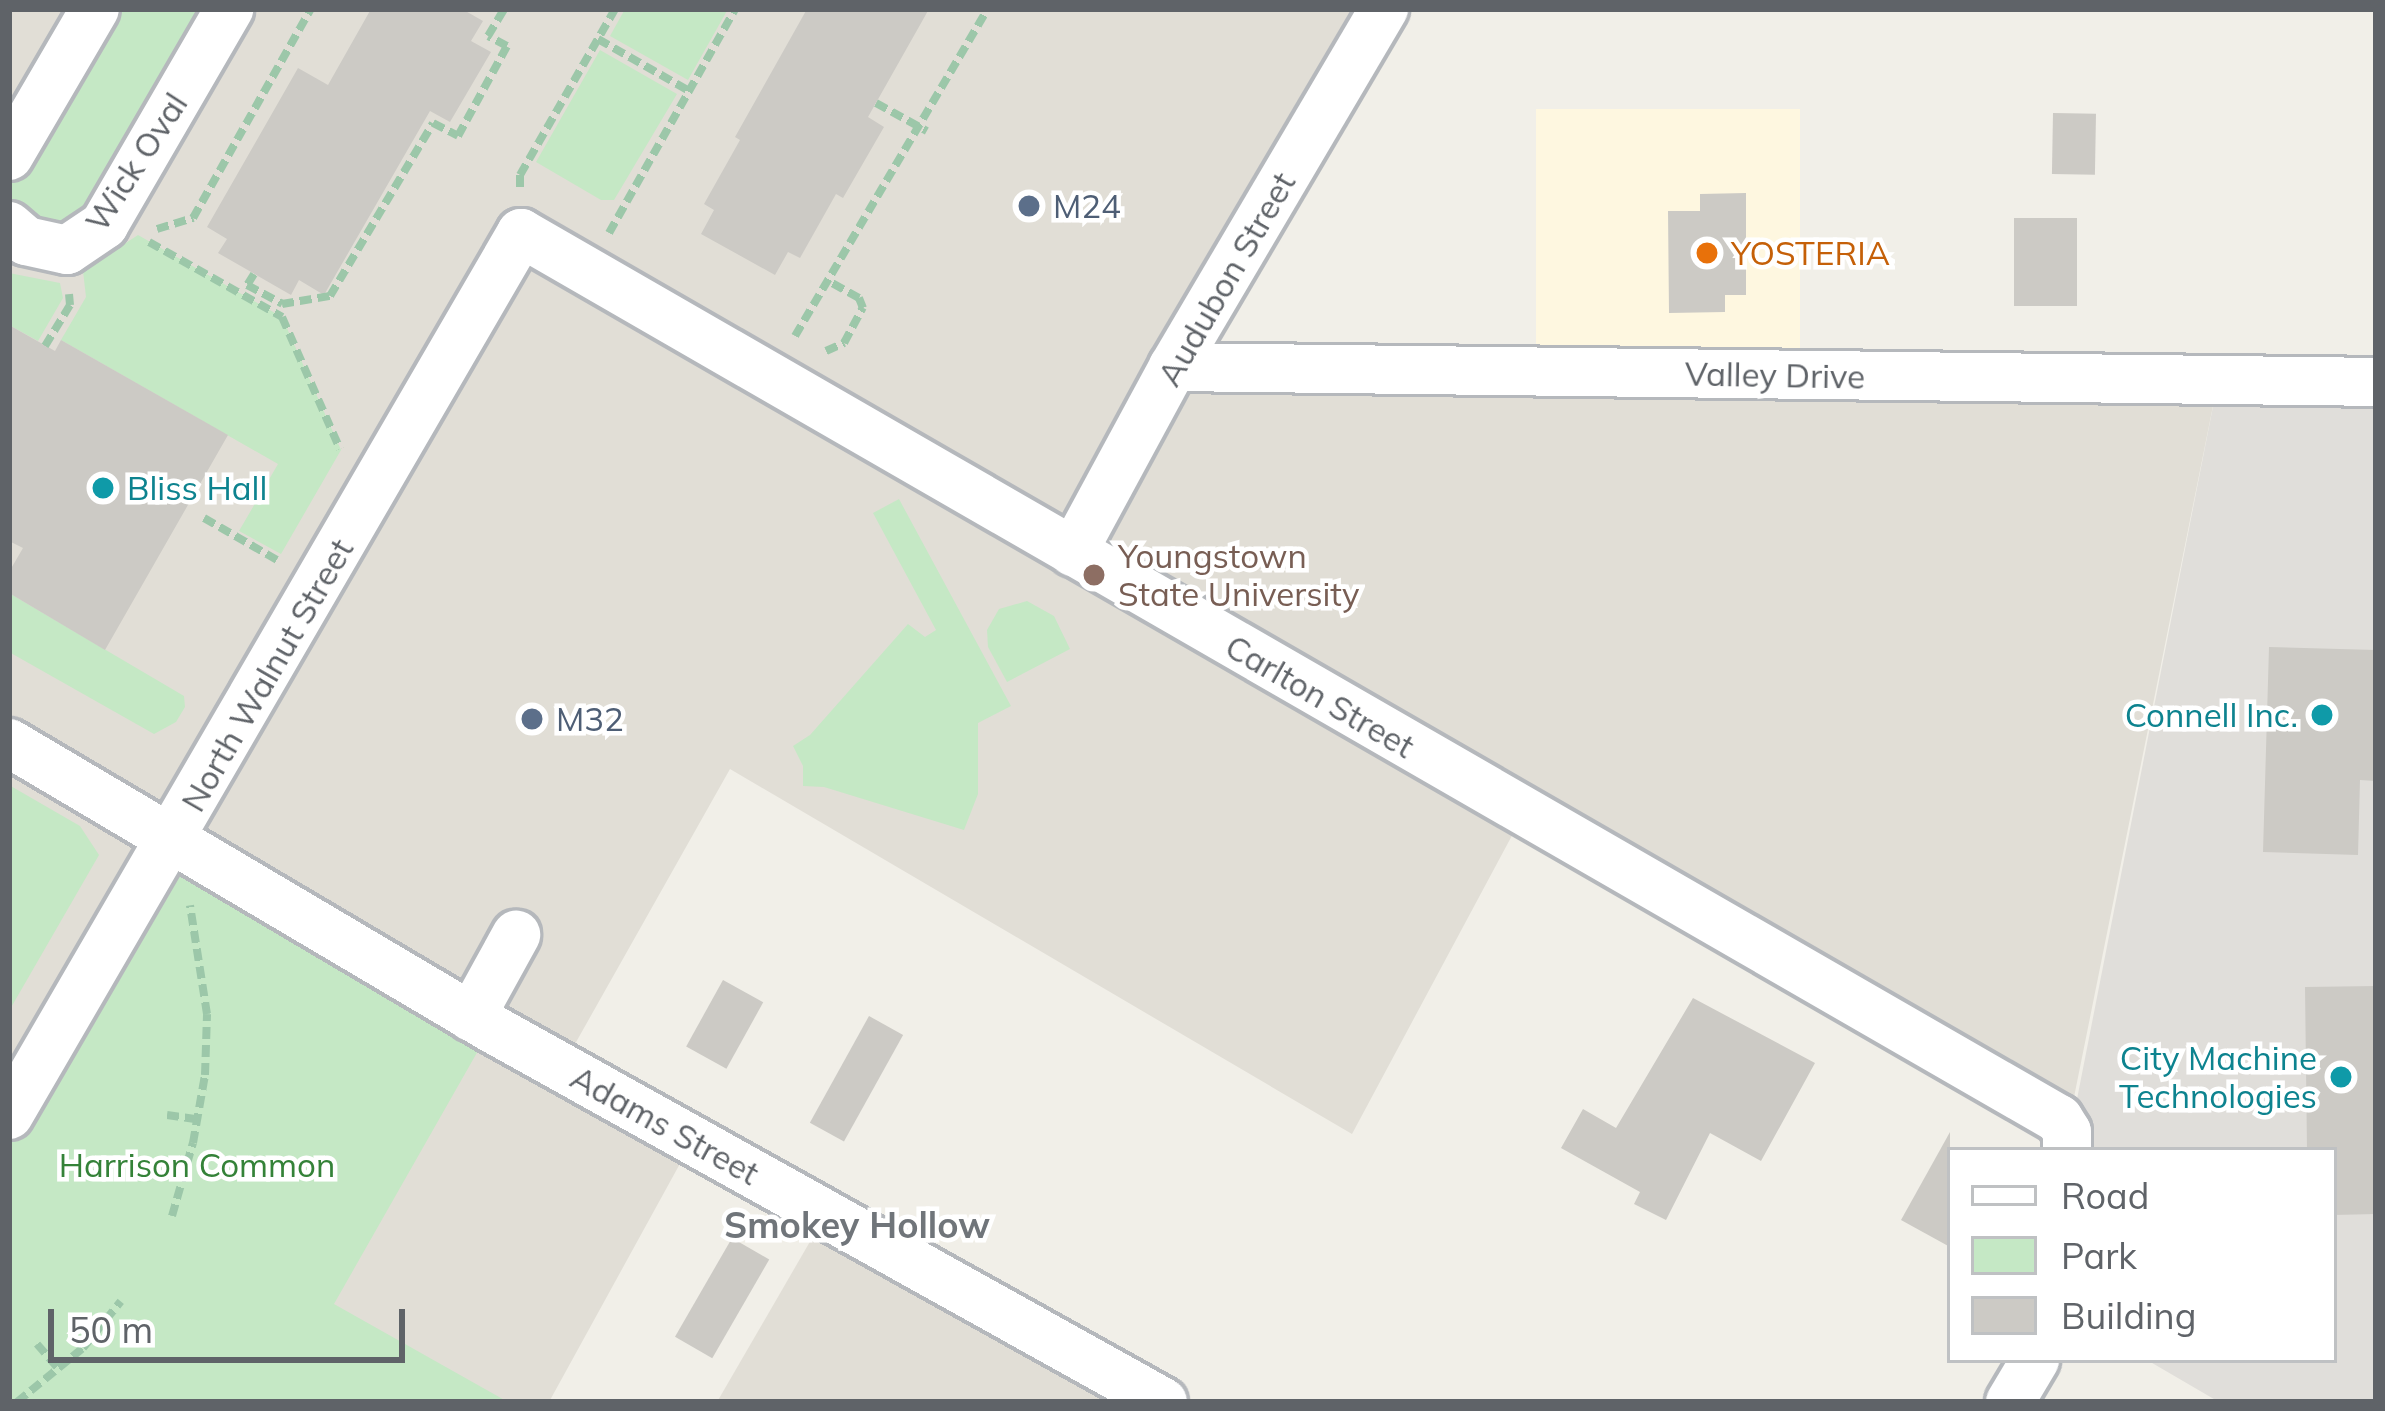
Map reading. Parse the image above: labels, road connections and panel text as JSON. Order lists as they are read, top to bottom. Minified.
{"streets":{"street":["Wick Oval","Audubon Street","Valley Drive","North Walnut Street","Carlton Street","Adams Street"]},"crossings":[["Audubon Street","Valley Drive"],["Audubon Street","Carlton Street"],["North Walnut Street","Carlton Street"],["North Walnut Street","Adams Street"]],"districts":["Smokey Hollow"],"parks":["Harrison Common"],"places":["M24","YOSTERIA","Bliss Hall","Youngstown State University","Connell Inc.","M32","City Machine Technologies"],"legend":["Road","Park","Building"],"scale_bar":"50 m"}
